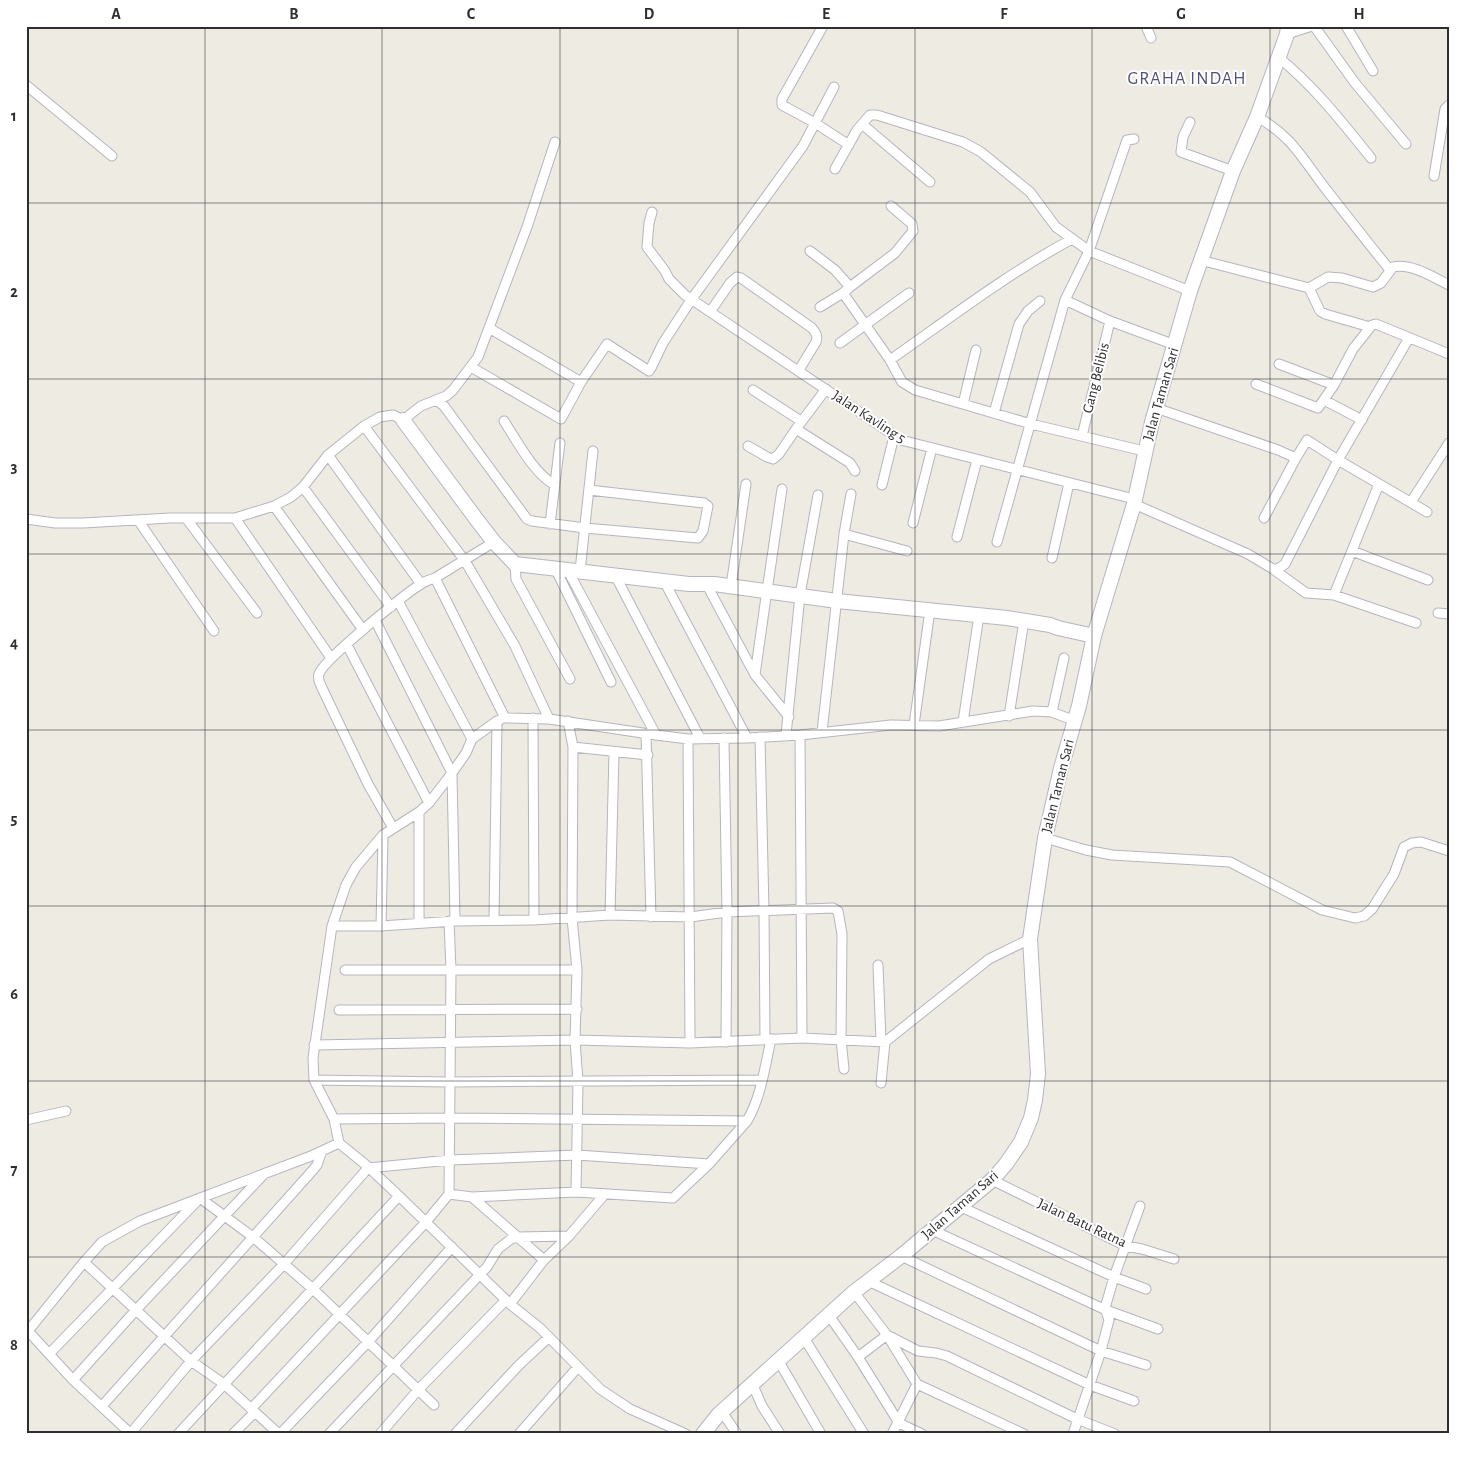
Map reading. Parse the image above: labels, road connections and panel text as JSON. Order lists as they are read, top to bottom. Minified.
{"streets":{"street":["Gang Belibis","Jalan Taman Sari","Jalan Kavling 5","Jalan Batu Ratna"]},"crossings":[["Jalan Taman Sari","Jalan Kavling 5"],["Jalan Taman Sari","Jalan Batu Ratna"]],"districts":["GRAHA INDAH"],"grid":{"columns":["A","B","C","D","E","F","G","H"],"rows":["1","2","3","4","5","6","7","8"]}}
